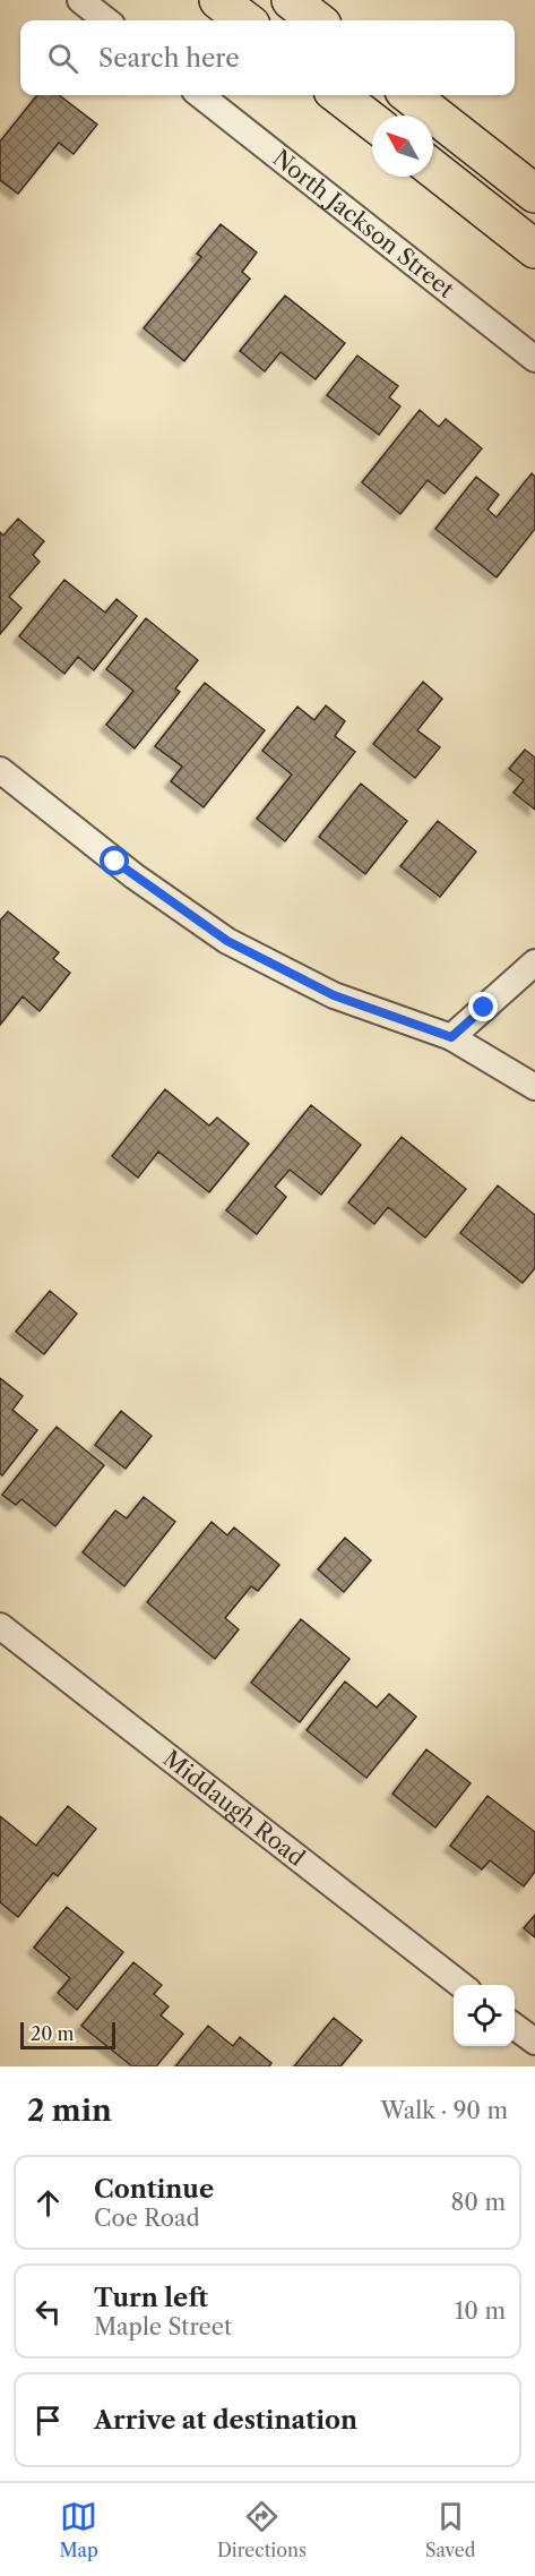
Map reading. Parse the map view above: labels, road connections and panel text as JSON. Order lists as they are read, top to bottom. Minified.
{"streets":{"street":["North Jackson Street","Middaugh Road"]},"scale_bar":"20 m","north":"top left","page":{"search":"Search here","scale":"20 m","heading":["2 min","Walk · 90 m"],"list":[["Continue","Coe Road","80 m"],["Turn left","Maple Street","10 m"],"Arrive at destination"],"nav":["Map","Directions","Saved"]}}
